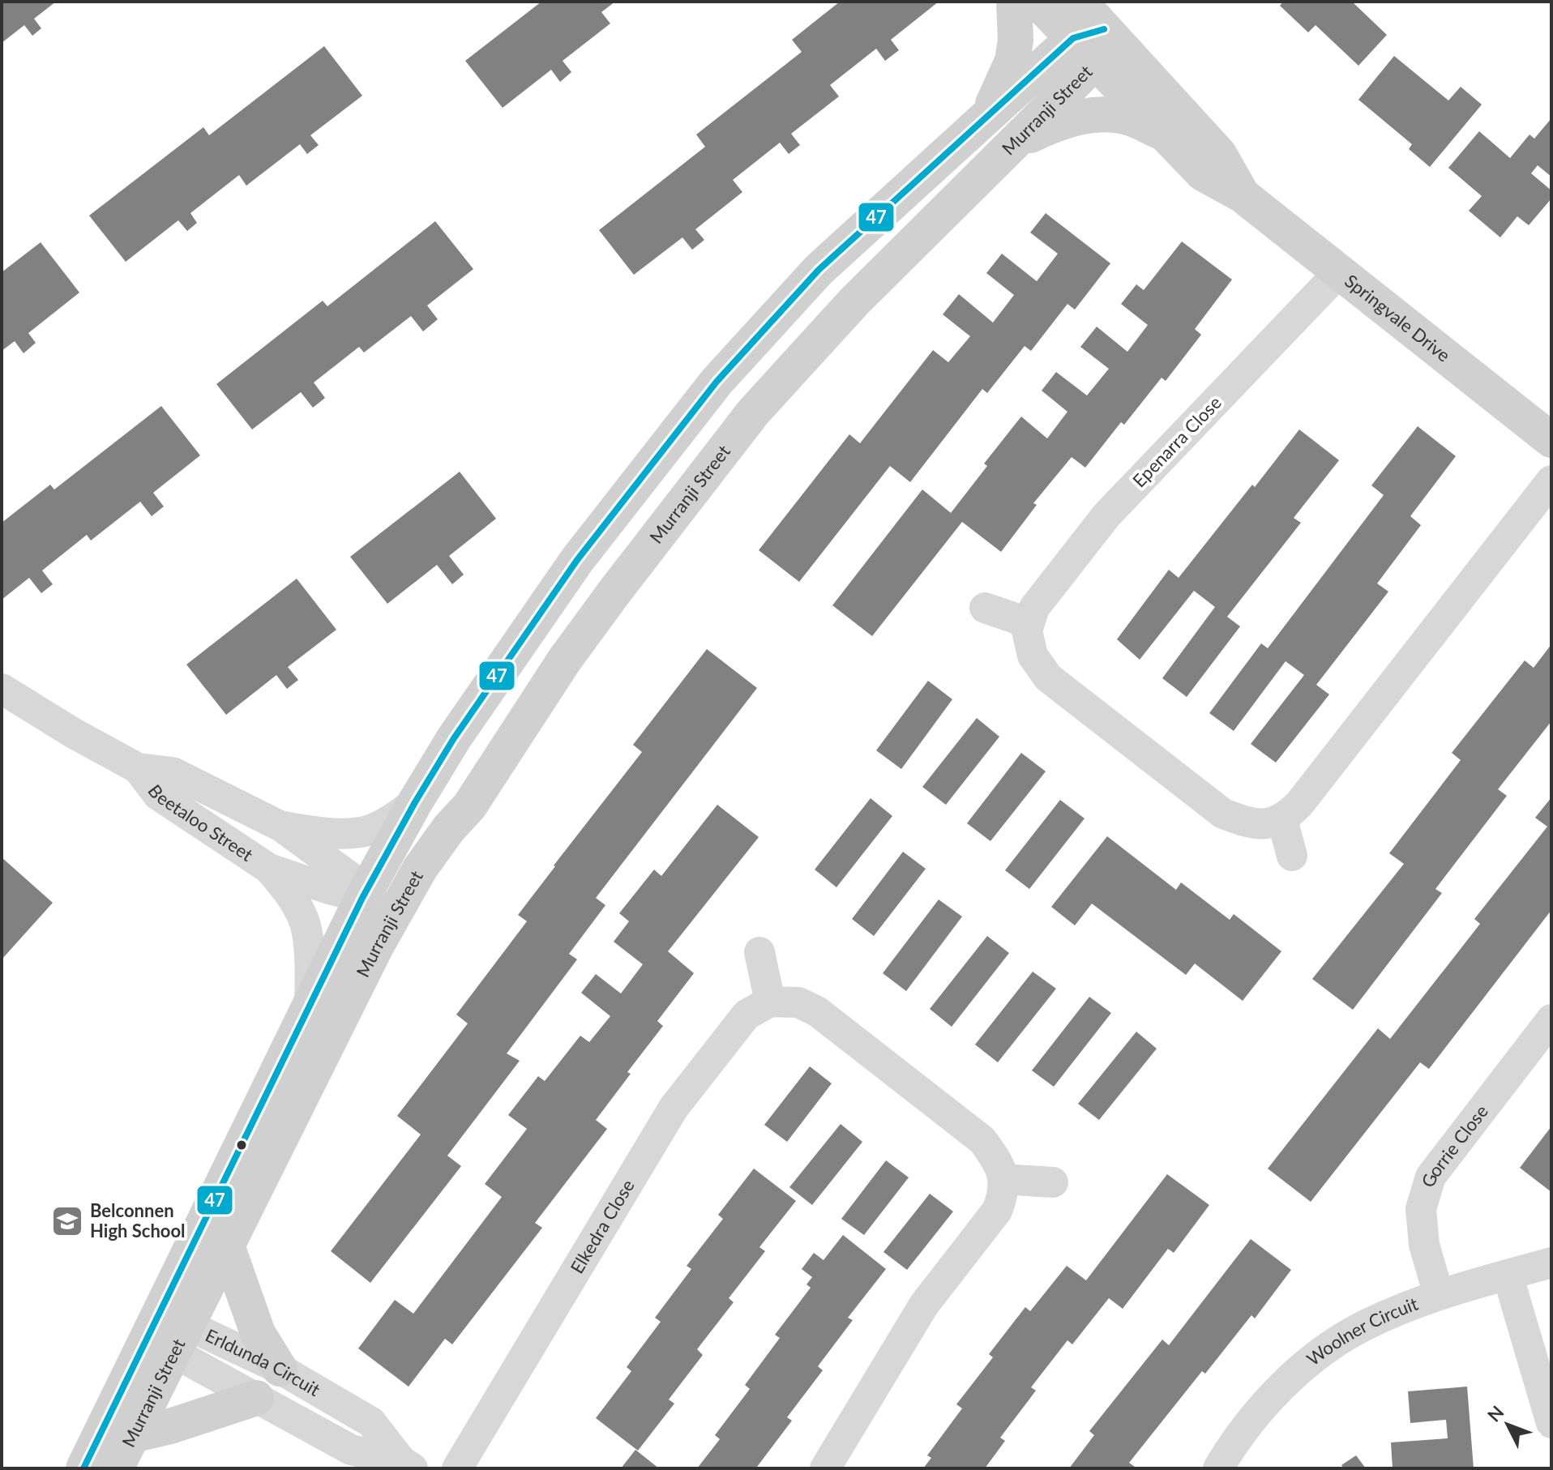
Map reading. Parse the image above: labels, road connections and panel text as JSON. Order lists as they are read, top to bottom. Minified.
{"streets":{"street":["Murranji Street","Springvale Drive","Epenarra Close","Beetaloo Street","Gorrie Close","Elkedra Close","Woolner Circuit","Erldunda Circuit"]},"crossings":[["Murranji Street","Springvale Drive"],["Murranji Street","Beetaloo Street"],["Murranji Street","Erldunda Circuit"],["Springvale Drive","Epenarra Close"],["Gorrie Close","Woolner Circuit"]],"places":{"school or university":["Belconnen High School"]},"lines":["transit line 47"],"north":"top left"}
